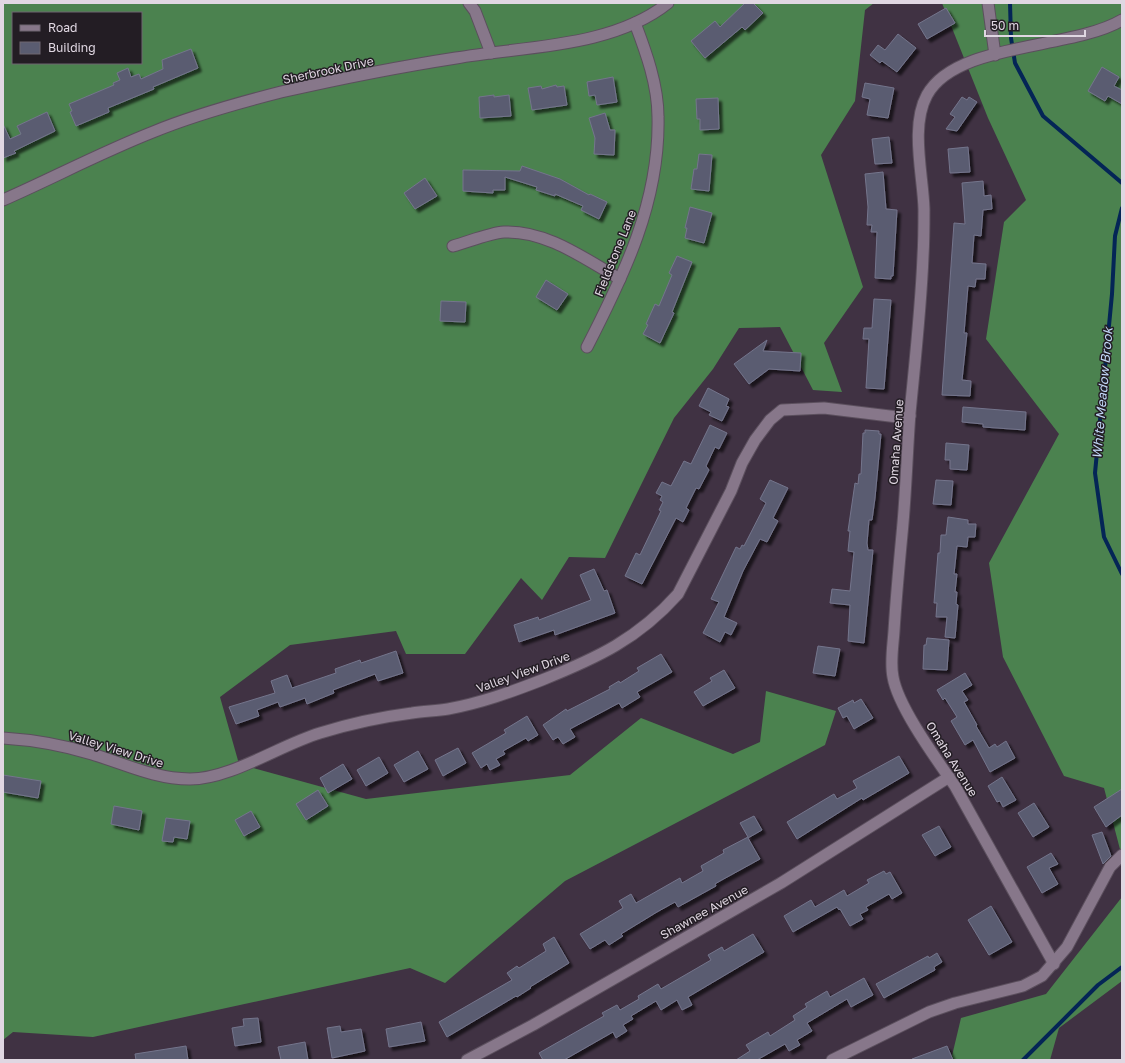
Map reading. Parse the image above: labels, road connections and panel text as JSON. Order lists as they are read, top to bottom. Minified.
{"streets":{"street":["Sherbrook Drive","Fieldstone Lane","Omaha Avenue","Valley View Drive","Shawnee Avenue"]},"crossings":[["Sherbrook Drive","Fieldstone Lane"],["Omaha Avenue","Valley View Drive"],["Omaha Avenue","Shawnee Avenue"]],"water":["White Meadow Brook"],"legend":["Road","Building"],"scale_bar":"50 m"}
